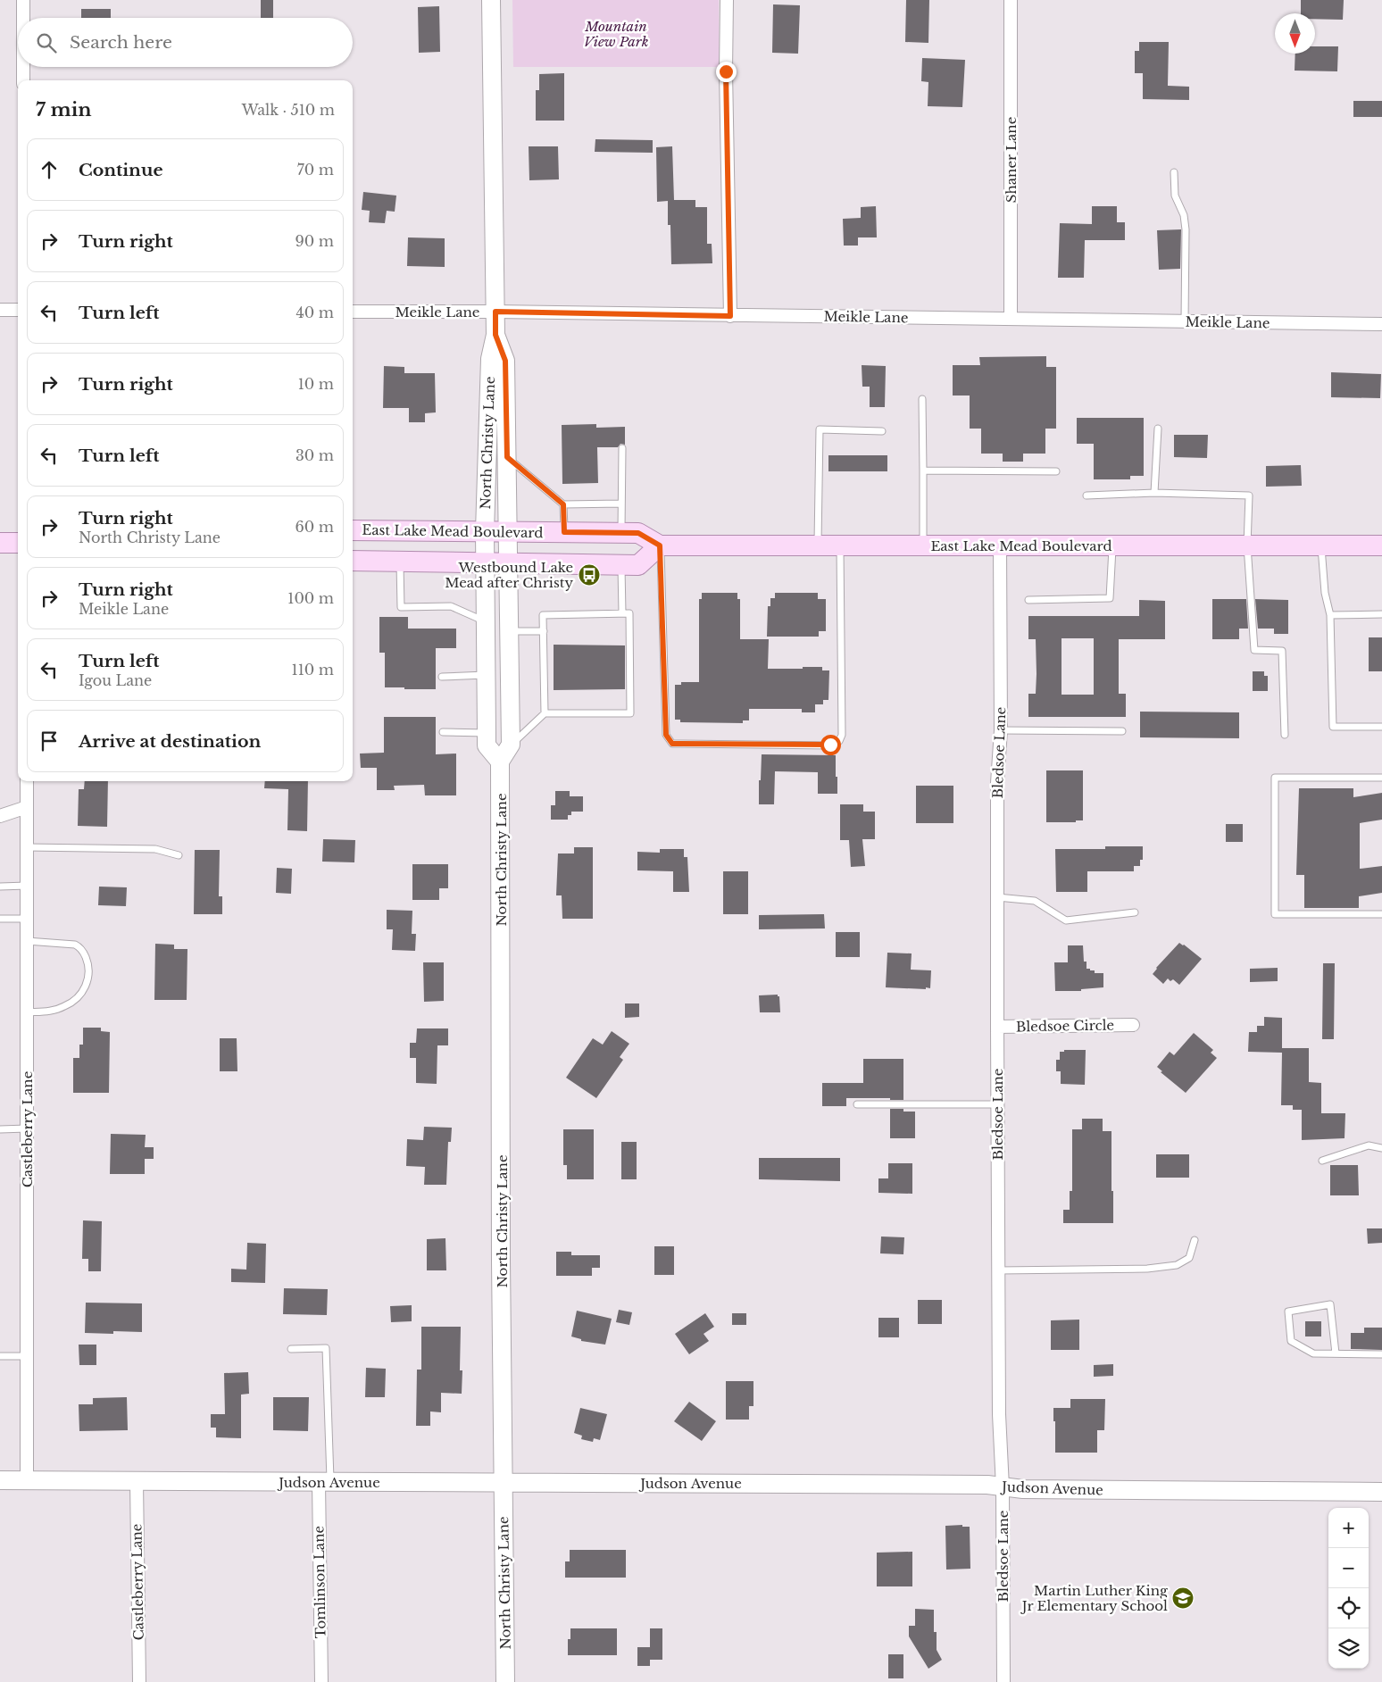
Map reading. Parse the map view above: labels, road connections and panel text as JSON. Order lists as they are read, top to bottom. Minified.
{"streets":{"main road":["East Lake Mead Boulevard"],"street":["Shaner Lane","Meikle Lane","North Christy Lane","Bledsoe Lane","Bledsoe Circle","Castleberry Lane","Judson Avenue","Tomlinson Lane"]},"crossings":[["Shaner Lane","Meikle Lane"],["Meikle Lane","North Christy Lane"],["North Christy Lane","East Lake Mead Boulevard"],["North Christy Lane","Judson Avenue"],["East Lake Mead Boulevard","Bledsoe Lane"],["Bledsoe Lane","Bledsoe Circle"],["Bledsoe Lane","Judson Avenue"],["Castleberry Lane","Judson Avenue"],["Judson Avenue","Tomlinson Lane"]],"parks":["Mountain View Park"],"places":{"bus stop":["Westbound Lake Mead after Christy"],"school or university":["Martin Luther King Jr Elementary School"]},"north":"bottom","page":{"search":"Search here","heading":["7 min","Walk · 510 m"],"list":[["Continue","70 m"],["Turn right","90 m"],["Turn left","40 m"],["Turn right","10 m"],["Turn left","30 m"],["Turn right","North Christy Lane","60 m"],["Turn right","Meikle Lane","100 m"],["Turn left","Igou Lane","110 m"],"Arrive at destination"],"map_buttons":["+","−"]}}
